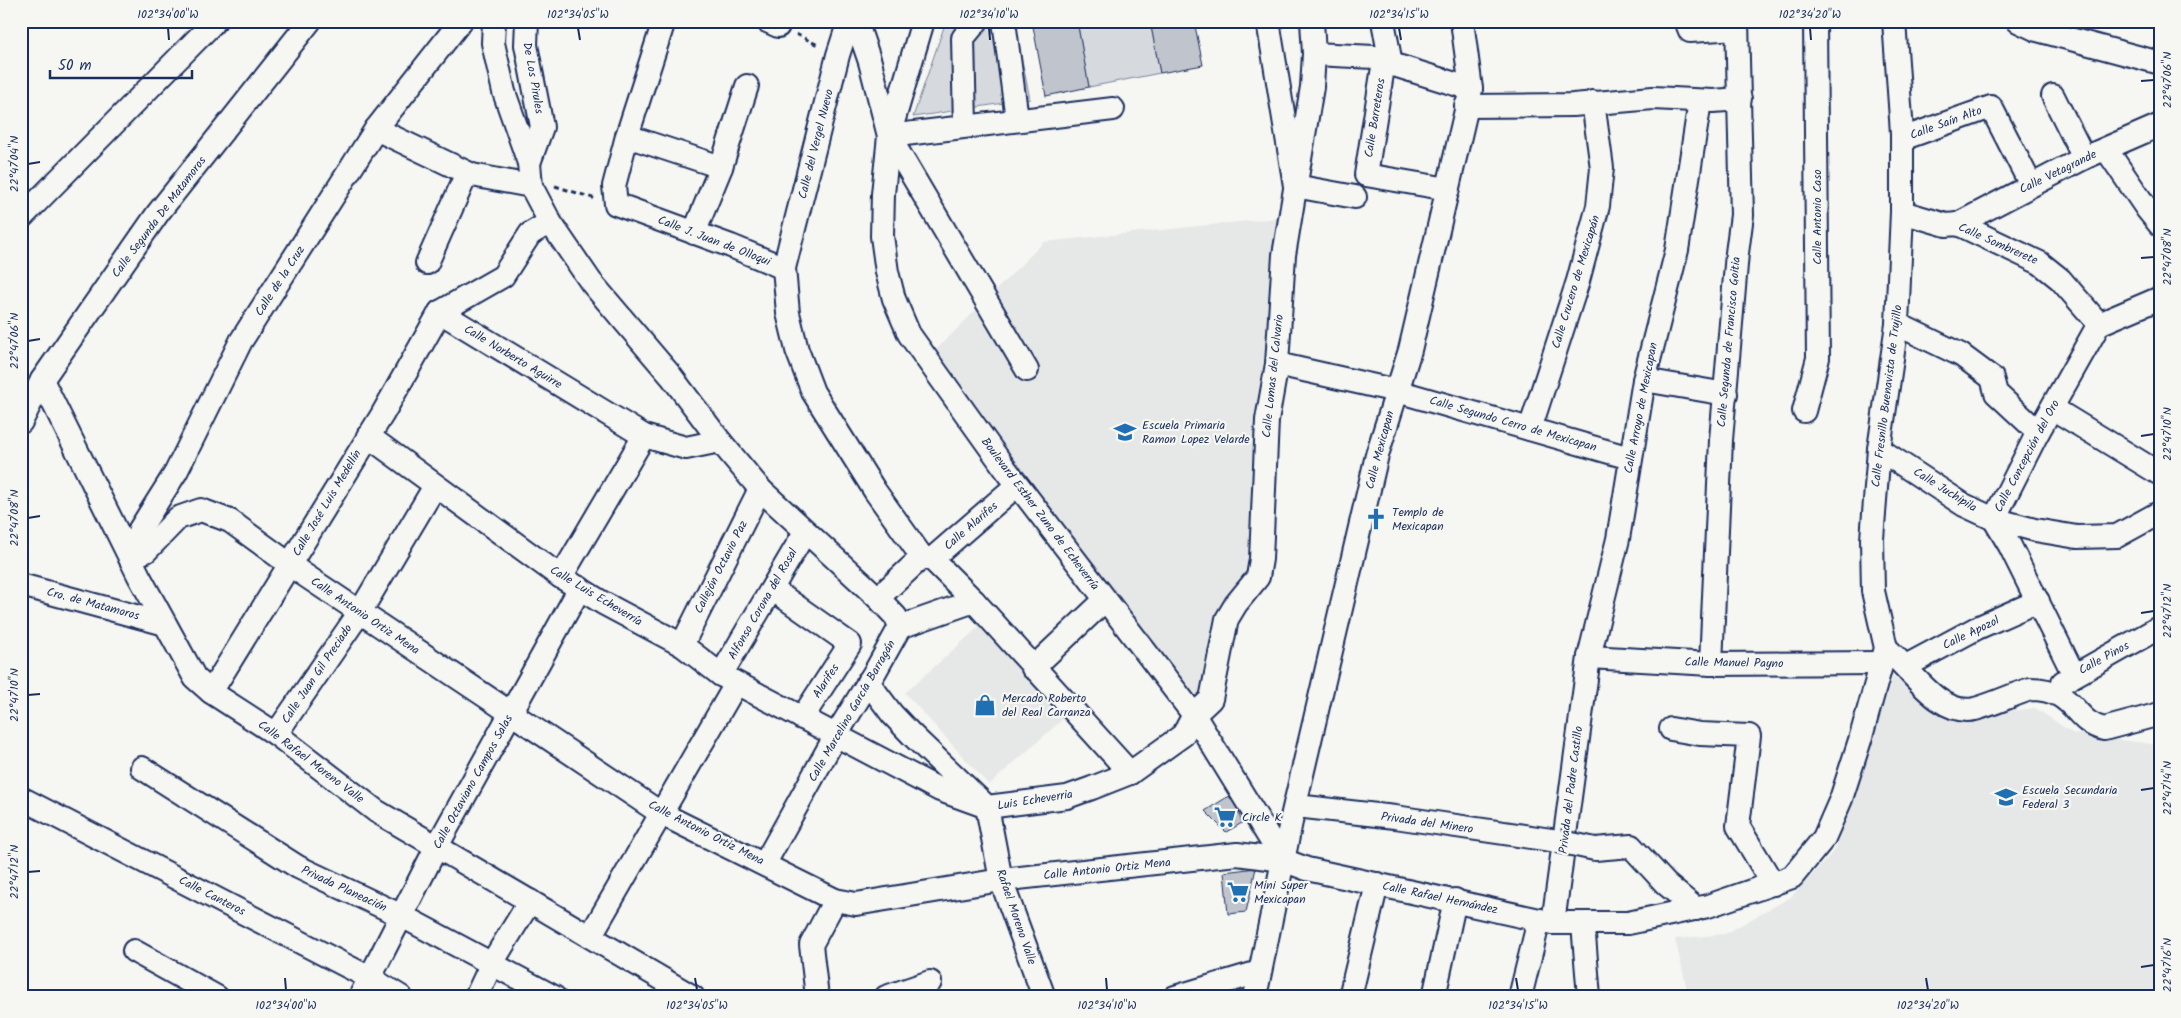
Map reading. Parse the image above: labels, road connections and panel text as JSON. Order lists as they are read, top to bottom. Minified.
{"streets":{"street":["De Los Pirules","Calle Barreteros","Calle Saín Alto","Calle del Vergel Nuevo","Calle Vetagrande","Calle Segunda De Matamoros","Calle Antonio Caso","Calle J. Juan de Olloqui","Calle Sombrerete","Calle de la Cruz","Calle Crucero de Mexicapán","Calle Segunda de Francisco Goitia","Calle Norberto Aguirre","Calle Lomas del Calvario","Calle Fresnillo Buenavista de Trujillo","Calle Arroyo de Mexicapan","Calle Segundo Cerro de Mexicapan","Calle Mexicapan","Calle Concepción del Oro","Calle Juchipila","Calle José Luis Medellín","Boulevard Esther Zuno de Echeverría","Calle Alarifes","Callejón Octavio Paz","Calle Luis Echeverría","Cro. de Matamoros","Alfonso Corona del Rosal","Calle Antonio Ortiz Mena","Calle Apozol","Calle Pinos","Calle Manuel Payno","Calle Juan Gil Preciado","Alarifes","Calle Marcelino García Barragán","Calle Rafael Moreno Valle","Calle Octaviano Campos Salas","Privada del Padre Castillo","Luis Echeverria","Privada del Minero","Privada Planeación","Calle Canteros","Calle Rafael Hernández","Rafael Moreno Valle"]},"crossings":[["Calle Barreteros","Calle Mexicapan"],["Calle Saín Alto","Calle Vetagrande"],["Calle Saín Alto","Calle Fresnillo Buenavista de Trujillo"],["Calle del Vergel Nuevo","Calle J. Juan de Olloqui"],["Calle Vetagrande","Calle Sombrerete"],["Calle Segunda De Matamoros","Calle Rafael Moreno Valle"],["Calle J. Juan de Olloqui","Calle Alarifes"],["Calle J. Juan de Olloqui","Calle Marcelino García Barragán"],["Calle J. Juan de Olloqui","Luis Echeverria"],["Calle Sombrerete","Calle Fresnillo Buenavista de Trujillo"],["Calle Sombrerete","Calle Concepción del Oro"],["Calle de la Cruz","Calle Antonio Ortiz Mena"],["Calle de la Cruz","Calle Rafael Moreno Valle"],["Calle Crucero de Mexicapán","Calle Segundo Cerro de Mexicapan"],["Calle Segunda de Francisco Goitia","Calle Manuel Payno"],["Calle Norberto Aguirre","Calle José Luis Medellín"],["Calle Norberto Aguirre","Calle Octaviano Campos Salas"],["Calle Lomas del Calvario","Calle Segundo Cerro de Mexicapan"],["Calle Lomas del Calvario","Boulevard Esther Zuno de Echeverría"],["Calle Lomas del Calvario","Luis Echeverria"],["Calle Fresnillo Buenavista de Trujillo","Calle Juchipila"],["Calle Fresnillo Buenavista de Trujillo","Calle Manuel Payno"],["Calle Fresnillo Buenavista de Trujillo","Privada del Minero"],["Calle Fresnillo Buenavista de Trujillo","Calle Rafael Hernández"],["Calle Arroyo de Mexicapan","Calle Segundo Cerro de Mexicapan"],["Calle Arroyo de Mexicapan","Calle Manuel Payno"],["Calle Arroyo de Mexicapan","Privada del Padre Castillo"],["Calle Segundo Cerro de Mexicapan","Calle Mexicapan"],["Calle Mexicapan","Boulevard Esther Zuno de Echeverría"],["Calle Mexicapan","Calle Antonio Ortiz Mena"],["Calle Mexicapan","Privada del Minero"],["Calle Mexicapan","Calle Rafael Hernández"],["Calle Concepción del Oro","Calle Juchipila"],["Calle Concepción del Oro","Calle Apozol"],["Calle Concepción del Oro","Calle Pinos"],["Calle José Luis Medellín","Calle Luis Echeverría"],["Calle José Luis Medellín","Calle Antonio Ortiz Mena"],["Calle José Luis Medellín","Calle Rafael Moreno Valle"],["Boulevard Esther Zuno de Echeverría","Calle Alarifes"],["Boulevard Esther Zuno de Echeverría","Calle Antonio Ortiz Mena"],["Boulevard Esther Zuno de Echeverría","Luis Echeverria"],["Boulevard Esther Zuno de Echeverría","Calle Rafael Hernández"],["Callejón Octavio Paz","Calle Luis Echeverría"],["Calle Luis Echeverría","Alfonso Corona del Rosal"],["Calle Luis Echeverría","Calle Juan Gil Preciado"],["Calle Luis Echeverría","Alarifes"],["Calle Luis Echeverría","Calle Marcelino García Barragán"],["Calle Luis Echeverría","Calle Octaviano Campos Salas"],["Calle Luis Echeverría","Luis Echeverria"],["Cro. de Matamoros","Calle Rafael Moreno Valle"],["Alfonso Corona del Rosal","Calle Antonio Ortiz Mena"],["Alfonso Corona del Rosal","Alarifes"],["Alfonso Corona del Rosal","Calle Rafael Moreno Valle"],["Calle Antonio Ortiz Mena","Calle Juan Gil Preciado"],["Calle Antonio Ortiz Mena","Calle Marcelino García Barragán"],["Calle Antonio Ortiz Mena","Calle Rafael Moreno Valle"],["Calle Antonio Ortiz Mena","Calle Octaviano Campos Salas"],["Calle Antonio Ortiz Mena","Calle Rafael Hernández"],["Calle Antonio Ortiz Mena","Rafael Moreno Valle"],["Calle Manuel Payno","Privada del Padre Castillo"],["Calle Juan Gil Preciado","Calle Rafael Moreno Valle"],["Calle Marcelino García Barragán","Luis Echeverria"],["Calle Rafael Moreno Valle","Calle Octaviano Campos Salas"],["Calle Octaviano Campos Salas","Privada Planeación"],["Calle Octaviano Campos Salas","Calle Canteros"],["Privada del Padre Castillo","Calle Rafael Hernández"],["Luis Echeverria","Rafael Moreno Valle"]],"places":{"school or university":["Escuela Primaria Ramon Lopez Velarde","Escuela Secundaria Federal 3"],"church":["Templo de Mexicapan"],"shop":["Mercado Roberto del Real Carranza"],"supermarket":["Circle K","Mini Super Mexicapan"]},"scale_bar":"50 m","coordinates":["102°34'00\"W","102°34'05\"W","102°34'10\"W","102°34'15\"W","102°34'20\"W","22°47'06\"N","22°47'04\"N","22°47'08\"N","22°47'10\"N","22°47'12\"N","22°47'14\"N","22°47'16\"N"]}
